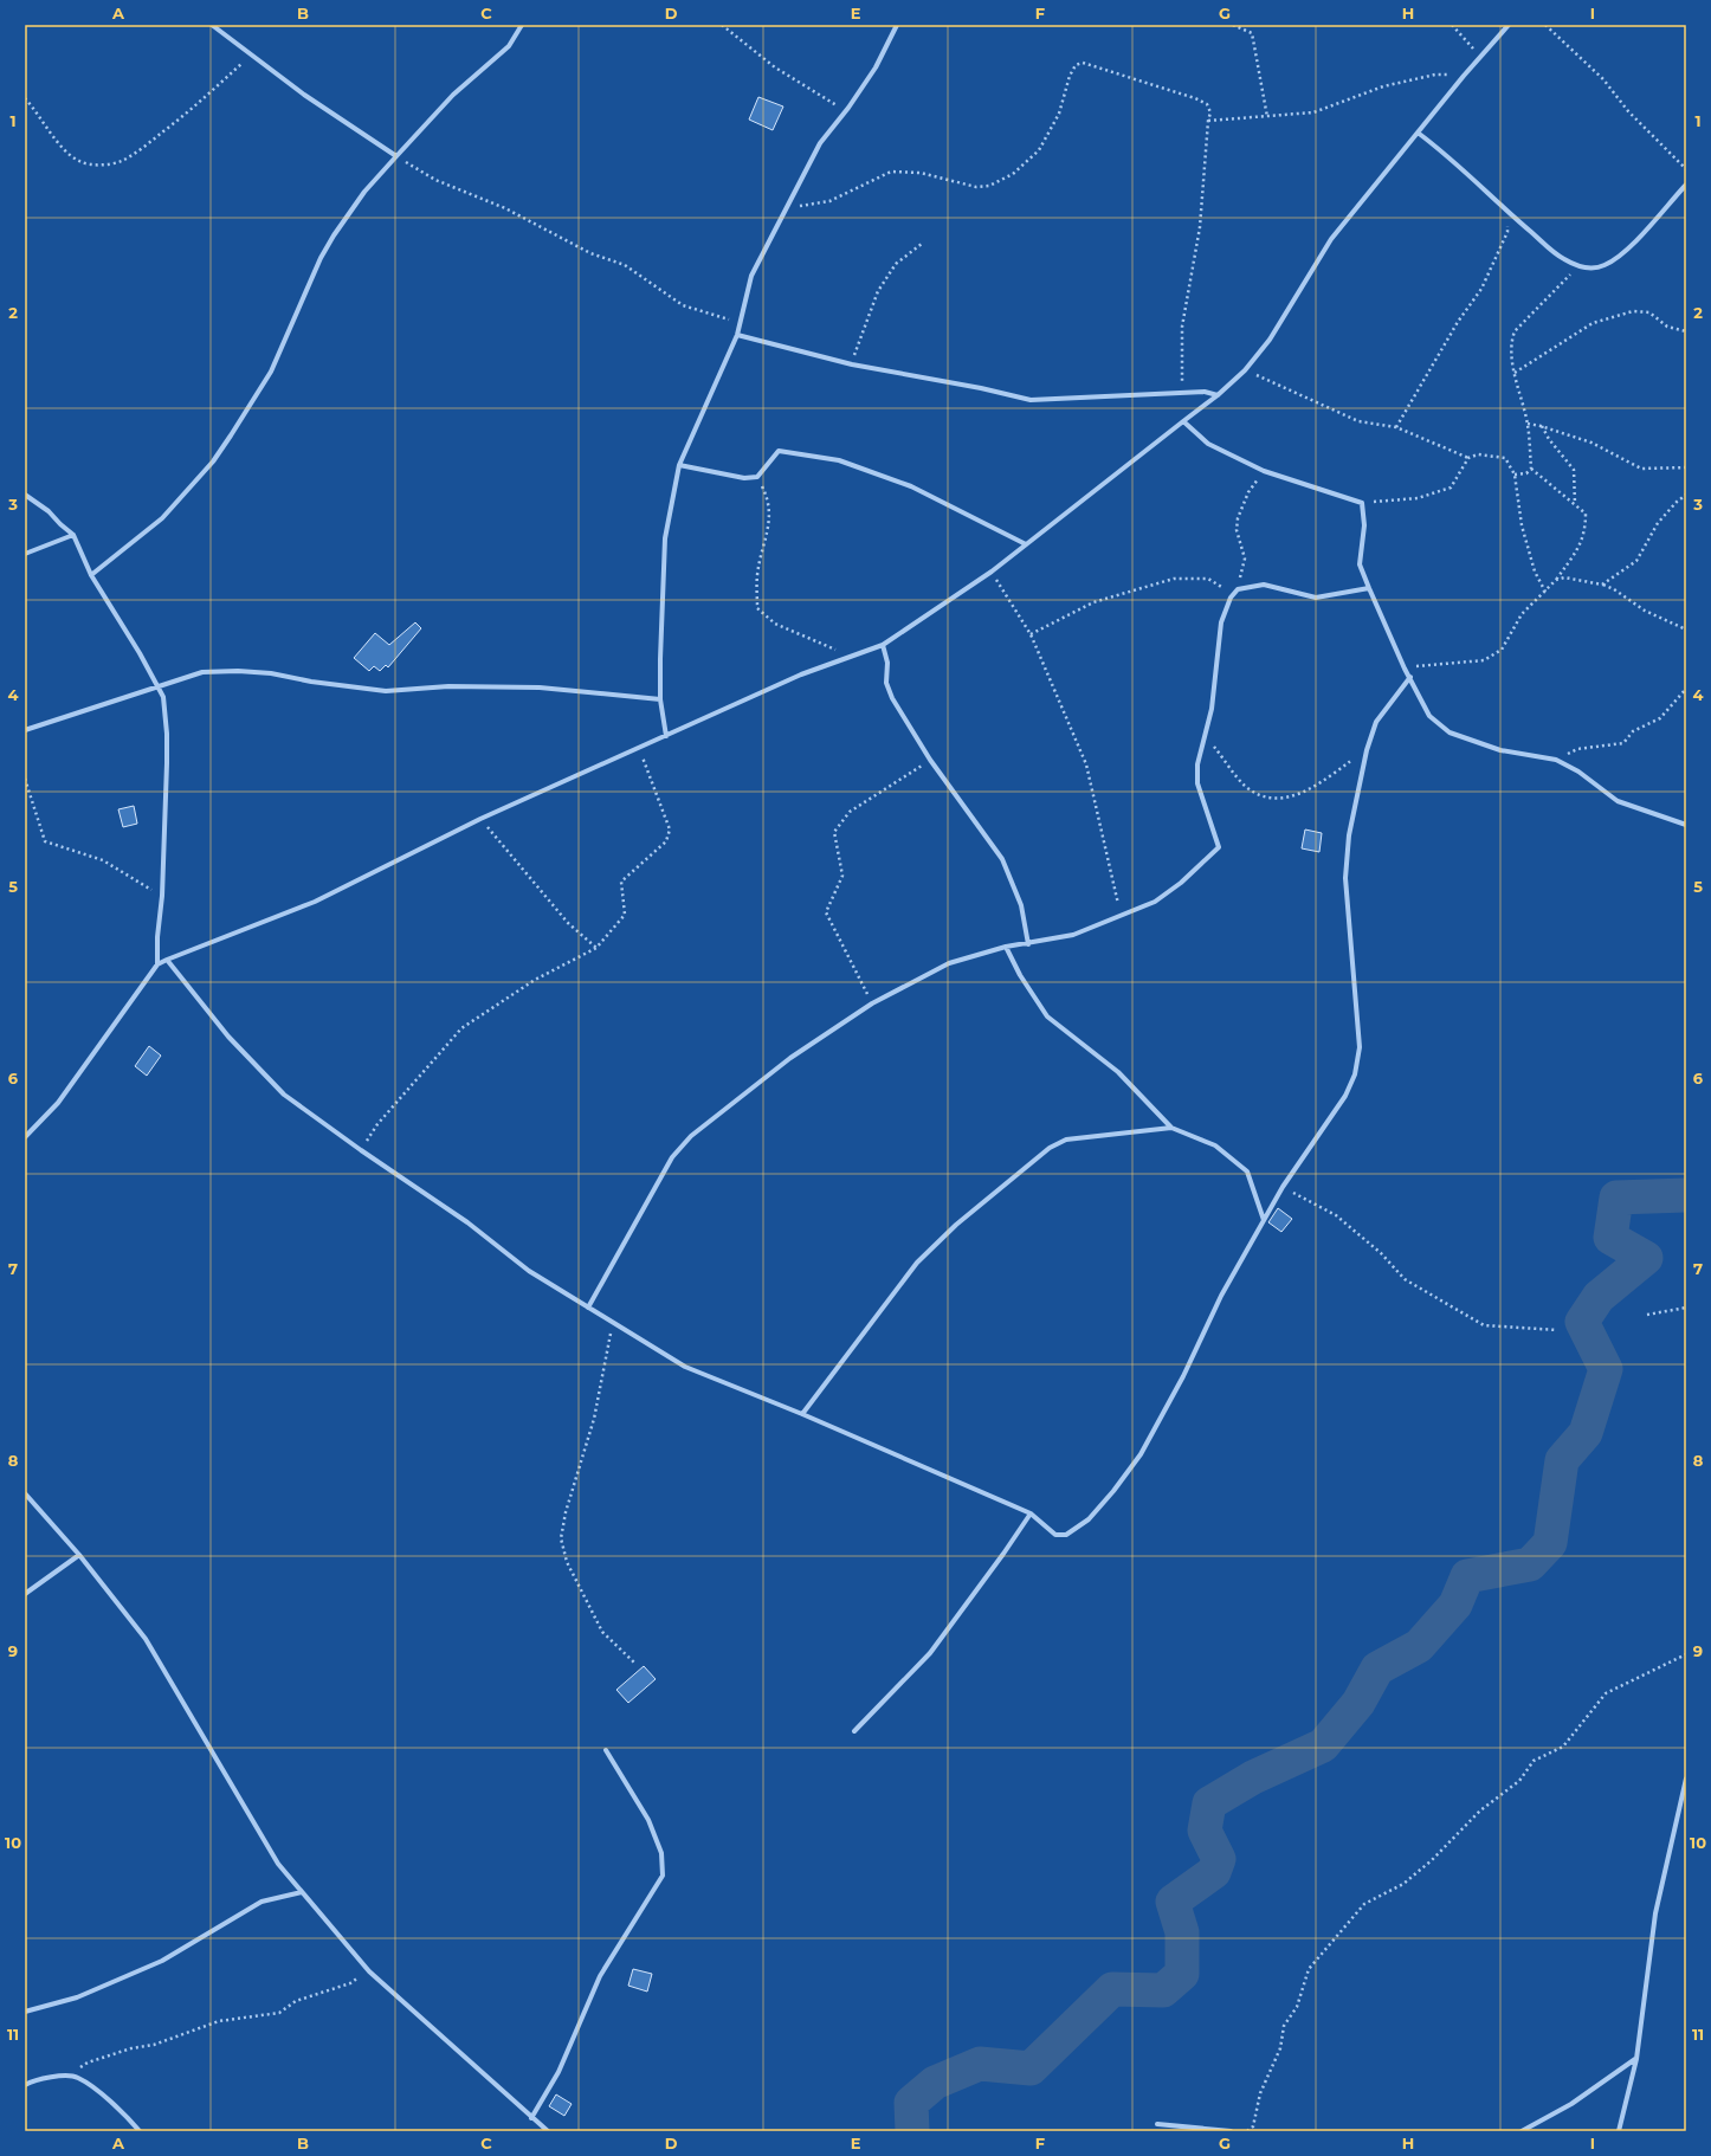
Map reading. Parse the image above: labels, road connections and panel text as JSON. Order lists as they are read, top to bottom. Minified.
{"grid":{"columns":["A","B","C","D","E","F","G","H","I"],"rows":["1","2","3","4","5","6","7","8","9","10","11"]}}
